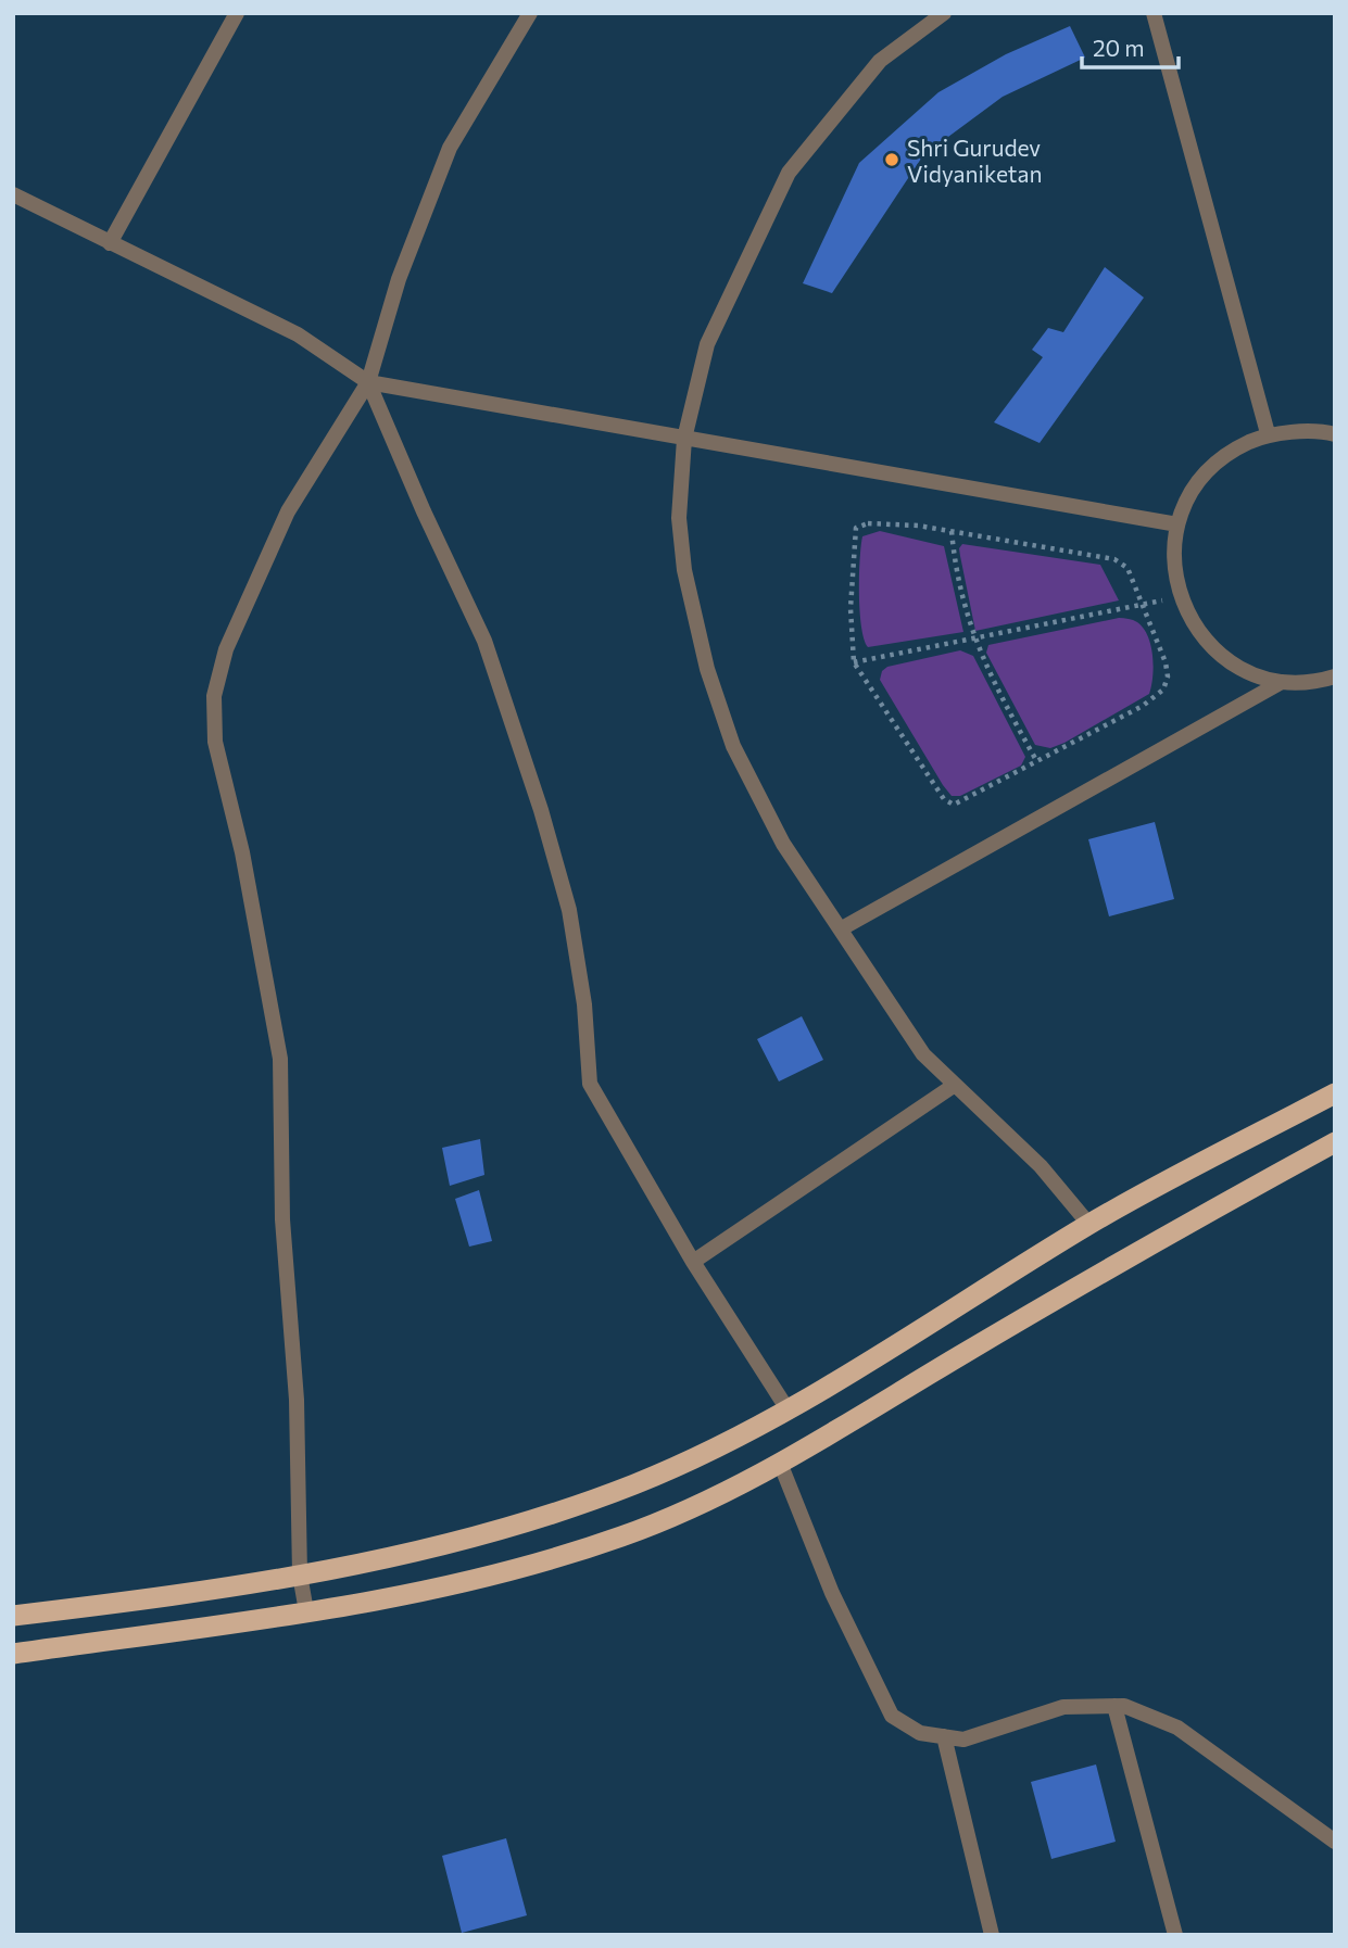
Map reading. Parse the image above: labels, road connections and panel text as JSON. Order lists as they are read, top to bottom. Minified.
{"places":["Shri Gurudev Vidyaniketan"],"scale_bar":"20 m"}
